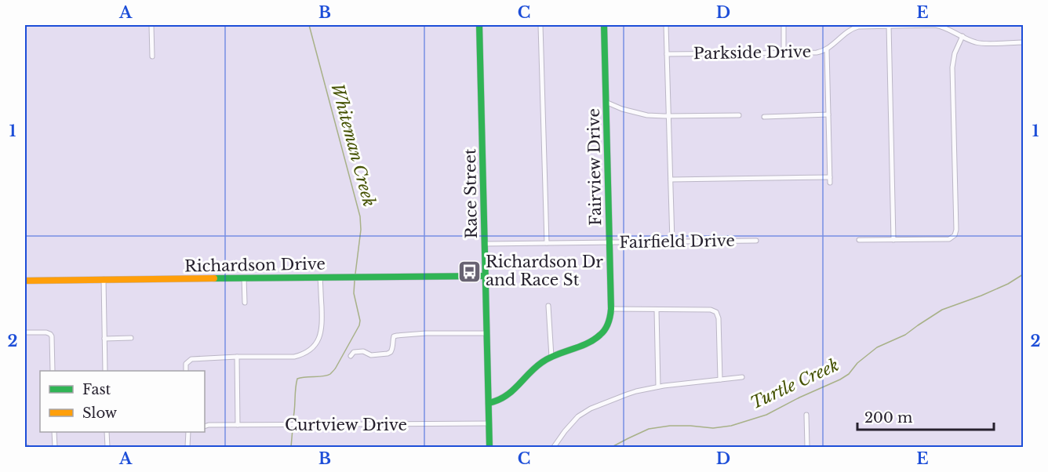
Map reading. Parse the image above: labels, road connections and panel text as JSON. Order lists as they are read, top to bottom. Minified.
{"streets":{"street":["Parkside Drive","Fairview Drive","Race Street","Fairfield Drive","Richardson Drive","Curtview Drive"]},"crossings":[["Fairview Drive","Fairfield Drive"],["Race Street","Fairfield Drive"],["Race Street","Richardson Drive"],["Race Street","Curtview Drive"]],"water":["Whiteman Creek","Turtle Creek"],"places":{"bus stop":["Richardson Dr and Race St"]},"legend":["Fast","Slow"],"scale_bar":"200 m","grid":{"columns":["A","B","C","D","E"],"rows":["1","2"]}}
